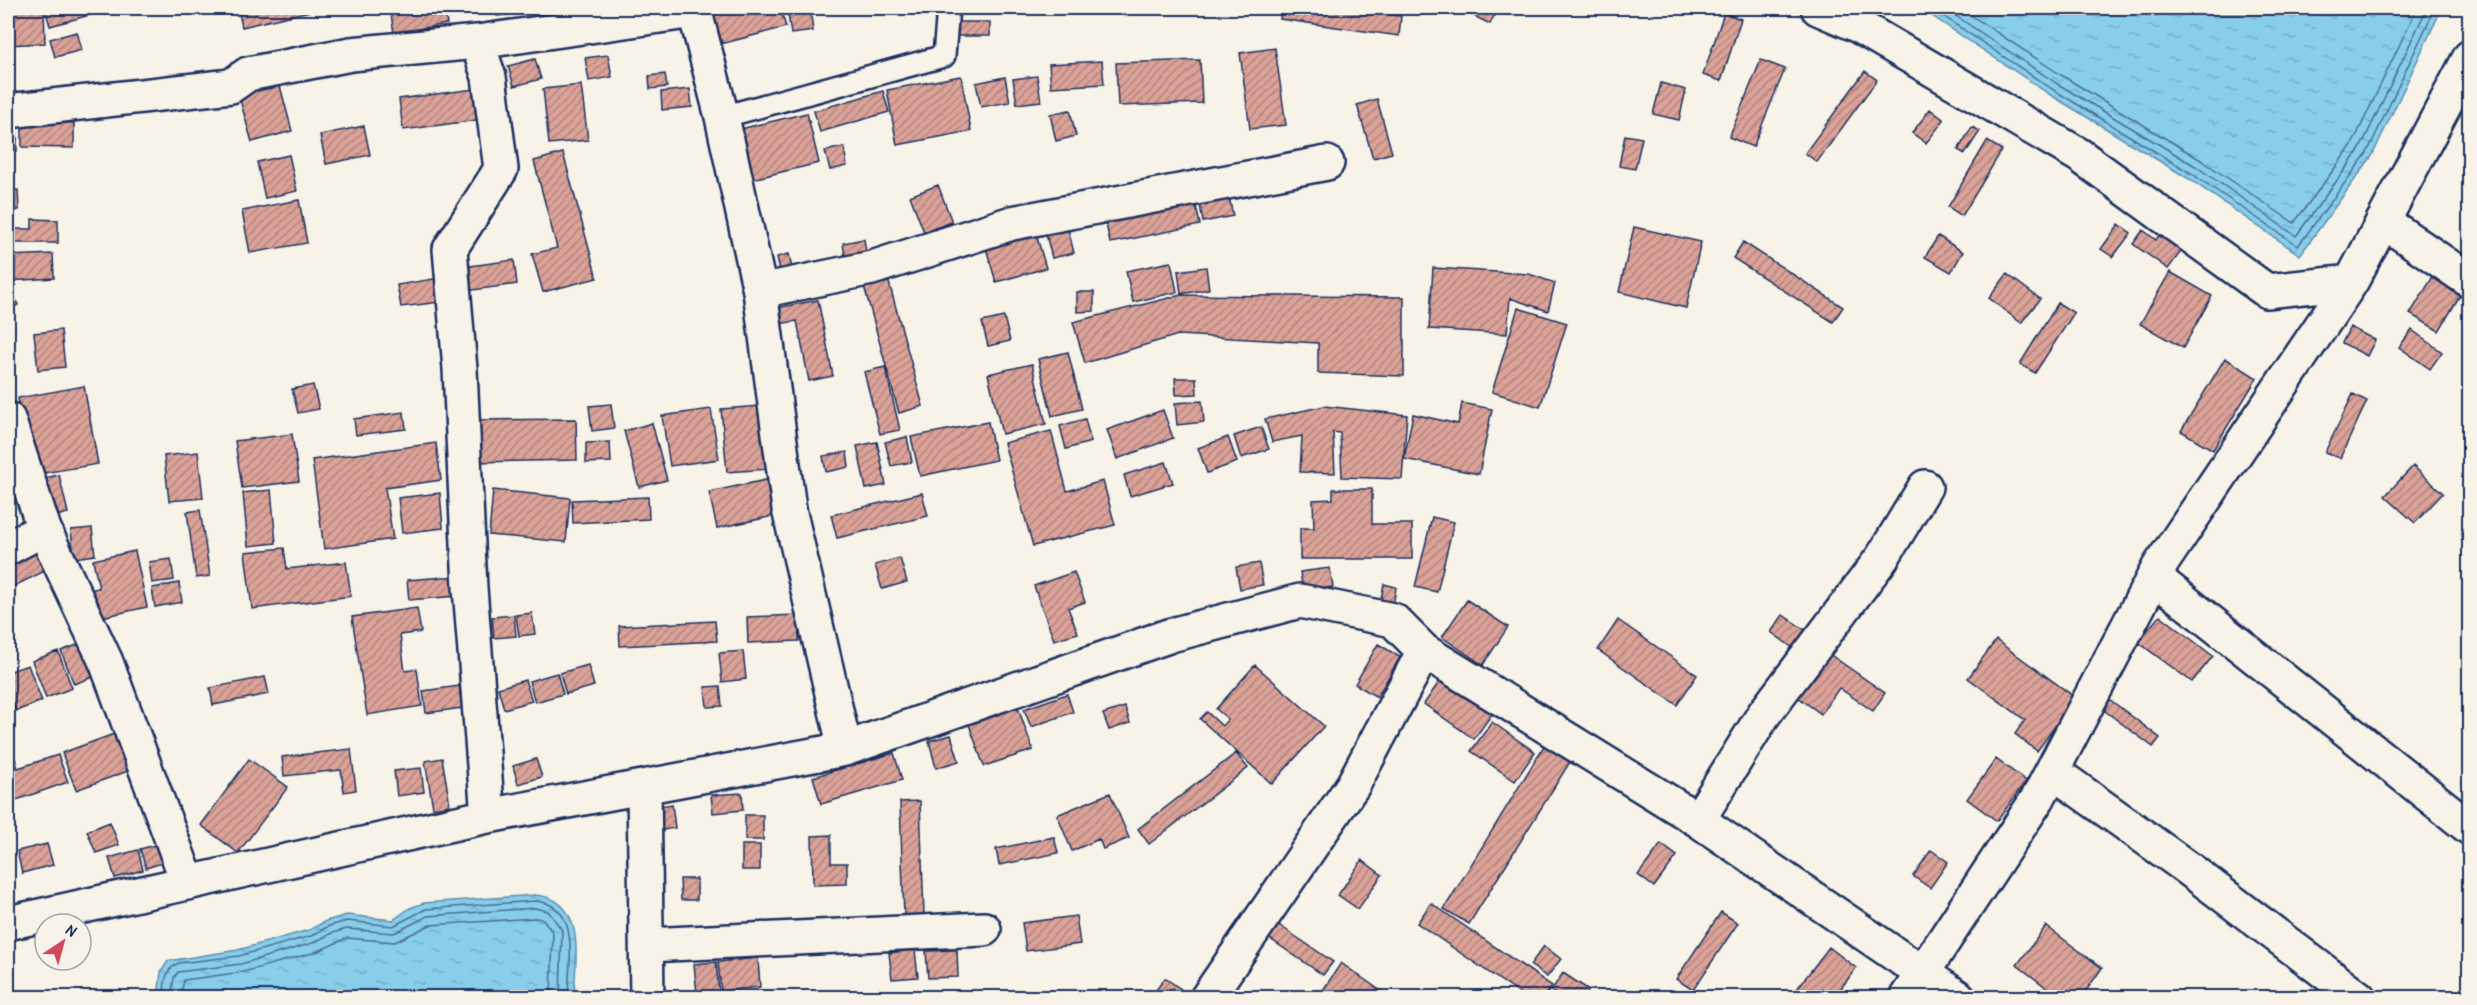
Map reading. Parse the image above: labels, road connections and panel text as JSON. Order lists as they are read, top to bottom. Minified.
{"north":"top right"}
